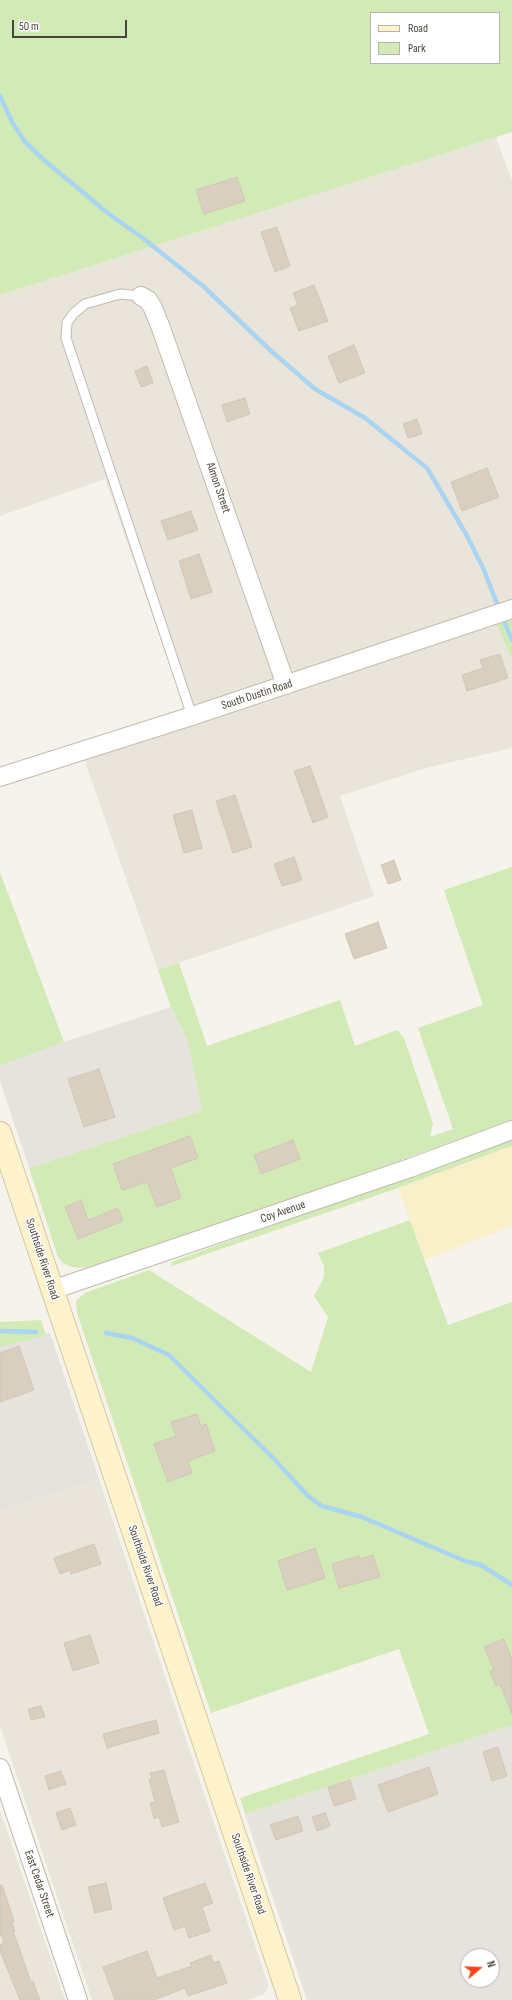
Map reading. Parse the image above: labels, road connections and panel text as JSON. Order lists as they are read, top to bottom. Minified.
{"streets":{"main road":["Southside River Road"],"street":["Almon Street","South Dustin Road","Coy Avenue","East Cedar Street"]},"crossings":[["Almon Street","South Dustin Road"],["Coy Avenue","Southside River Road"]],"legend":["Road","Park"],"scale_bar":"50 m","north":"right"}
